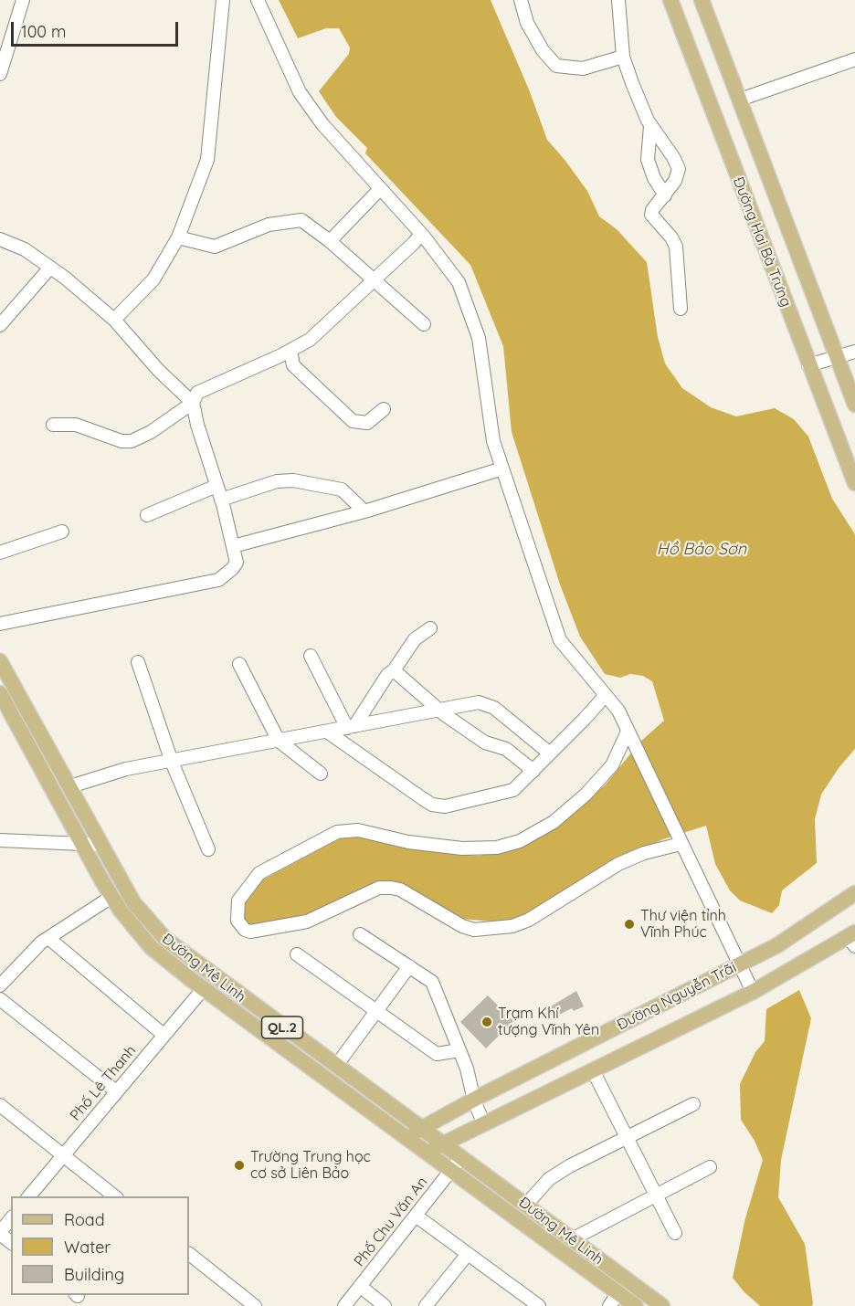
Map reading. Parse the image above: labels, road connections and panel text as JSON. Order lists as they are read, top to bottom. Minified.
{"streets":{"main road":["Đường Hai Bà Trưng","Đường Mê Linh","Đường Nguyễn Trãi","QL.2"],"street":["Phố Lê Thanh","Phố Chu Văn An"]},"crossings":[["Đường Mê Linh","Đường Nguyễn Trãi"],["Đường Mê Linh","Phố Lê Thanh"],["Đường Mê Linh","Phố Chu Văn An"]],"water":["Hồ Bảo Sơn"],"places":["Thư viện tỉnh Vĩnh Phúc","Trạm Khí tượng Vĩnh Yên","Trường Trung học cơ sở Liên Bảo"],"legend":["Road","Water","Building"],"scale_bar":"100 m"}
